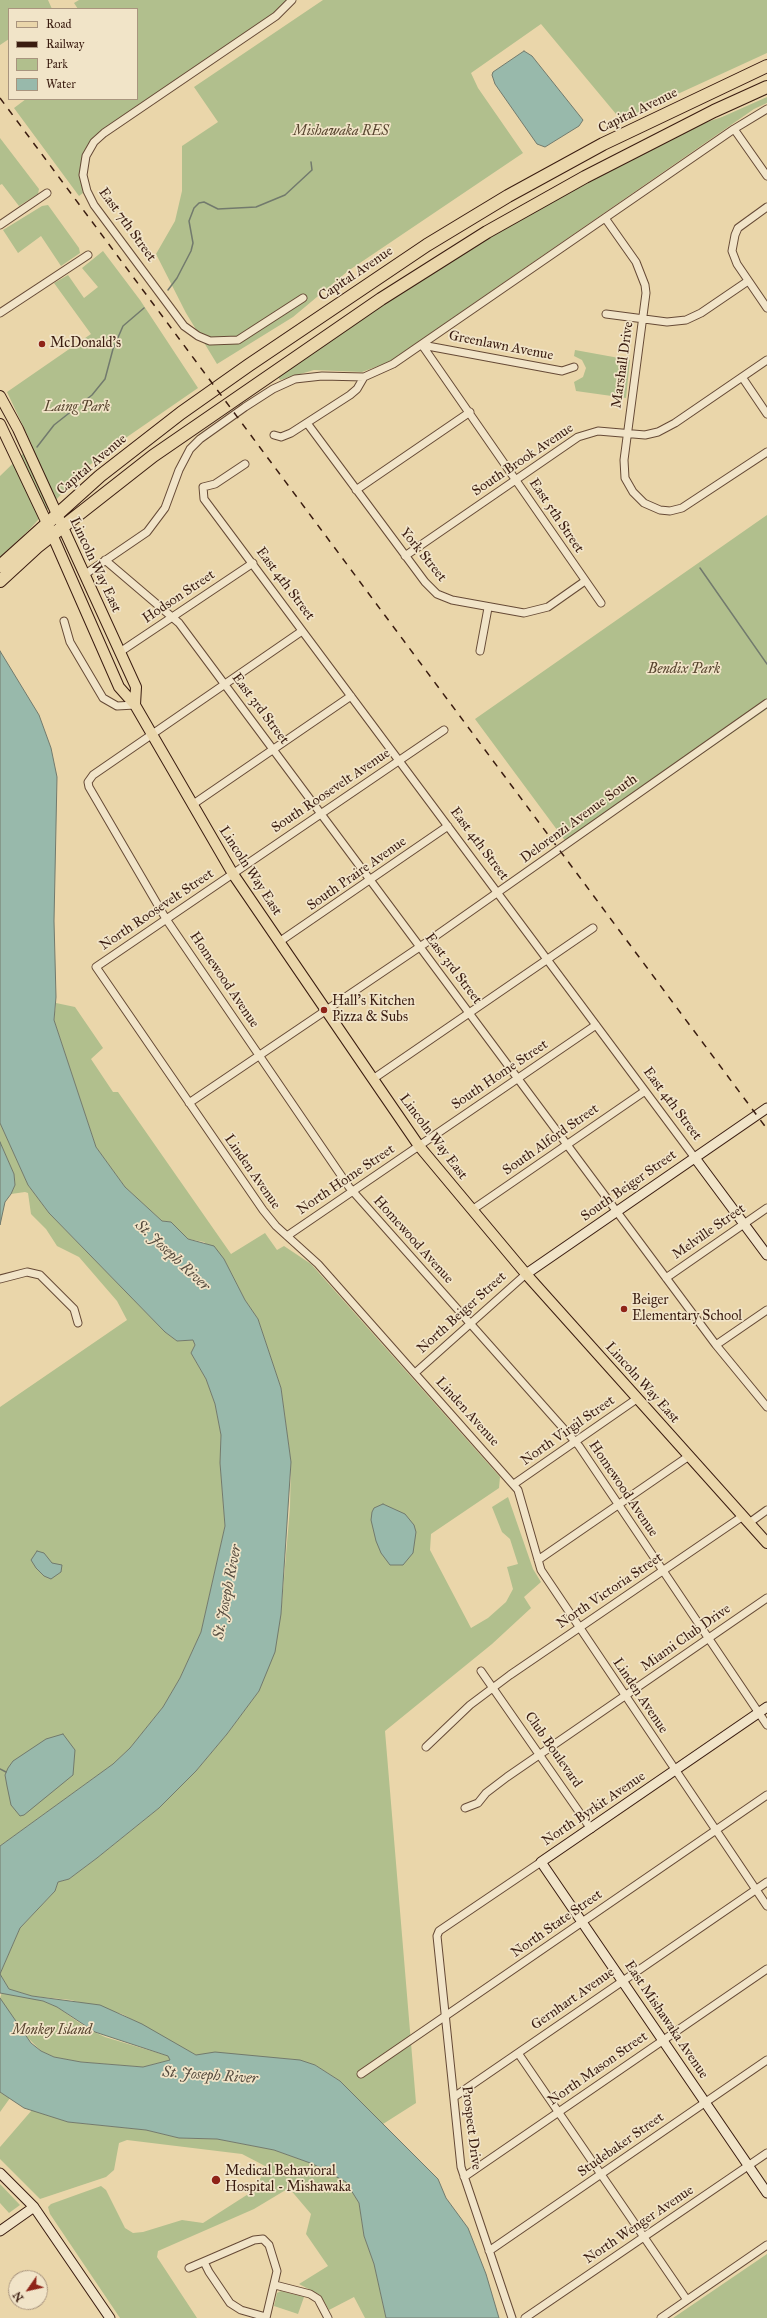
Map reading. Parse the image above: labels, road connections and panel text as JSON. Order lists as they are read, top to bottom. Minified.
{"streets":{"highway":["Capital Avenue"],"main road":["Lincoln Way East"],"street":["East 7th Street","Greenlawn Avenue","Marshall Drive","South Brook Avenue","East 5th Street","York Street","East 4th Street","Hodson Street","East 3rd Street","South Roosevelt Avenue","Delorenzi Avenue South","South Praire Avenue","North Roosevelt Street","Homewood Avenue","South Home Street","South Alford Street","Linden Avenue","North Home Street","South Beiger Street","Melville Street","North Beiger Street","North Virgil Street","North Victoria Street","Miami Club Drive","Club Boulevard","North Byrkit Avenue","North State Street","Gernhart Avenue","East Mishawaka Avenue","North Mason Street","Prospect Drive","Studebaker Street","North Wenger Avenue"]},"crossings":[["Capital Avenue","Lincoln Way East"],["Greenlawn Avenue","East 5th Street"],["Marshall Drive","South Brook Avenue"],["South Brook Avenue","East 5th Street"],["South Brook Avenue","York Street"],["East 5th Street","York Street"],["Lincoln Way East","Hodson Street"],["Lincoln Way East","South Roosevelt Avenue"],["Lincoln Way East","Delorenzi Avenue South"],["Lincoln Way East","South Praire Avenue"],["Lincoln Way East","North Roosevelt Street"],["Lincoln Way East","Homewood Avenue"],["Lincoln Way East","South Home Street"],["Lincoln Way East","South Alford Street"],["Lincoln Way East","North Home Street"],["Lincoln Way East","South Beiger Street"],["Lincoln Way East","North Beiger Street"],["Lincoln Way East","North Virgil Street"],["Lincoln Way East","North Victoria Street"],["East 4th Street","Hodson Street"],["East 4th Street","South Roosevelt Avenue"],["East 4th Street","Delorenzi Avenue South"],["East 4th Street","South Praire Avenue"],["East 4th Street","South Home Street"],["East 4th Street","South Alford Street"],["East 4th Street","South Beiger Street"],["East 4th Street","Melville Street"],["Hodson Street","East 3rd Street"],["East 3rd Street","South Roosevelt Avenue"],["East 3rd Street","Delorenzi Avenue South"],["East 3rd Street","South Praire Avenue"],["East 3rd Street","South Home Street"],["East 3rd Street","South Alford Street"],["East 3rd Street","South Beiger Street"],["East 3rd Street","Melville Street"],["South Roosevelt Avenue","North Roosevelt Street"],["Delorenzi Avenue South","Homewood Avenue"],["Delorenzi Avenue South","Linden Avenue"],["North Roosevelt Street","Homewood Avenue"],["North Roosevelt Street","Linden Avenue"],["Homewood Avenue","North Home Street"],["Homewood Avenue","North Beiger Street"],["Homewood Avenue","North Virgil Street"],["Homewood Avenue","North Victoria Street"],["Homewood Avenue","Miami Club Drive"],["Homewood Avenue","North Byrkit Avenue"],["South Home Street","North Home Street"],["Linden Avenue","North Home Street"],["Linden Avenue","North Beiger Street"],["Linden Avenue","North Virgil Street"],["Linden Avenue","North Victoria Street"],["Linden Avenue","Miami Club Drive"],["Linden Avenue","North Byrkit Avenue"],["Linden Avenue","North State Street"],["Linden Avenue","Gernhart Avenue"],["South Beiger Street","North Beiger Street"],["North Victoria Street","Club Boulevard"],["Miami Club Drive","Club Boulevard"],["Club Boulevard","North Byrkit Avenue"],["North Byrkit Avenue","East Mishawaka Avenue"],["North Byrkit Avenue","Prospect Drive"],["North State Street","East Mishawaka Avenue"],["North State Street","Prospect Drive"],["Gernhart Avenue","East Mishawaka Avenue"],["Gernhart Avenue","Prospect Drive"],["East Mishawaka Avenue","North Mason Street"],["East Mishawaka Avenue","Studebaker Street"],["East Mishawaka Avenue","North Wenger Avenue"],["North Mason Street","Prospect Drive"],["Prospect Drive","Studebaker Street"]],"water":["St. Joseph River"],"parks":["Mishawaka RES","Laing Park","Bendix Park","Monkey Island"],"places":["McDonald's","Hall's Kitchen Pizza & Subs","Beiger Elementary School","Medical Behavioral Hospital - Mishawaka"],"legend":["Road","Railway","Park","Water"],"north":"bottom left"}
